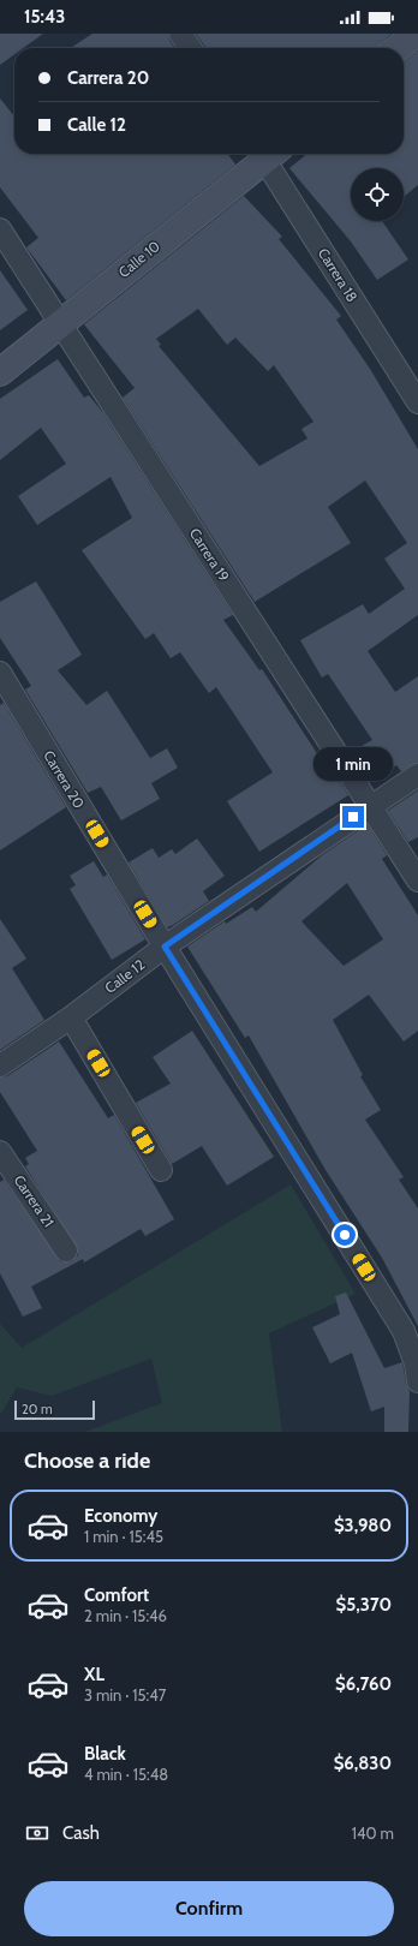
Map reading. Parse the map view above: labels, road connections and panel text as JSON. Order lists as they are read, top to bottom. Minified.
{"streets":{"main road":["Calle 10"],"street":["Carrera 18","Carrera 19","Carrera 20","Calle 12","Carrera 21"]},"crossings":[["Calle 10","Carrera 19"],["Carrera 19","Calle 12"],["Carrera 20","Calle 12"]],"scale_bar":"20 m","page":{"status":"15:43","banner":["Carrera 20","Calle 12"],"bubble":"1 min","scale":"20 m","heading":"Choose a ride","list":[{"name":"Economy","note":"1 min · 15:45","value":"$3,980"},{"name":"Comfort","note":"2 min · 15:46","value":"$5,370"},{"name":"XL","note":"3 min · 15:47","value":"$6,760"},{"name":"Black","note":"4 min · 15:48","value":"$6,830"}],"pay":["Cash","140 m"],"buttons":"Confirm"}}
